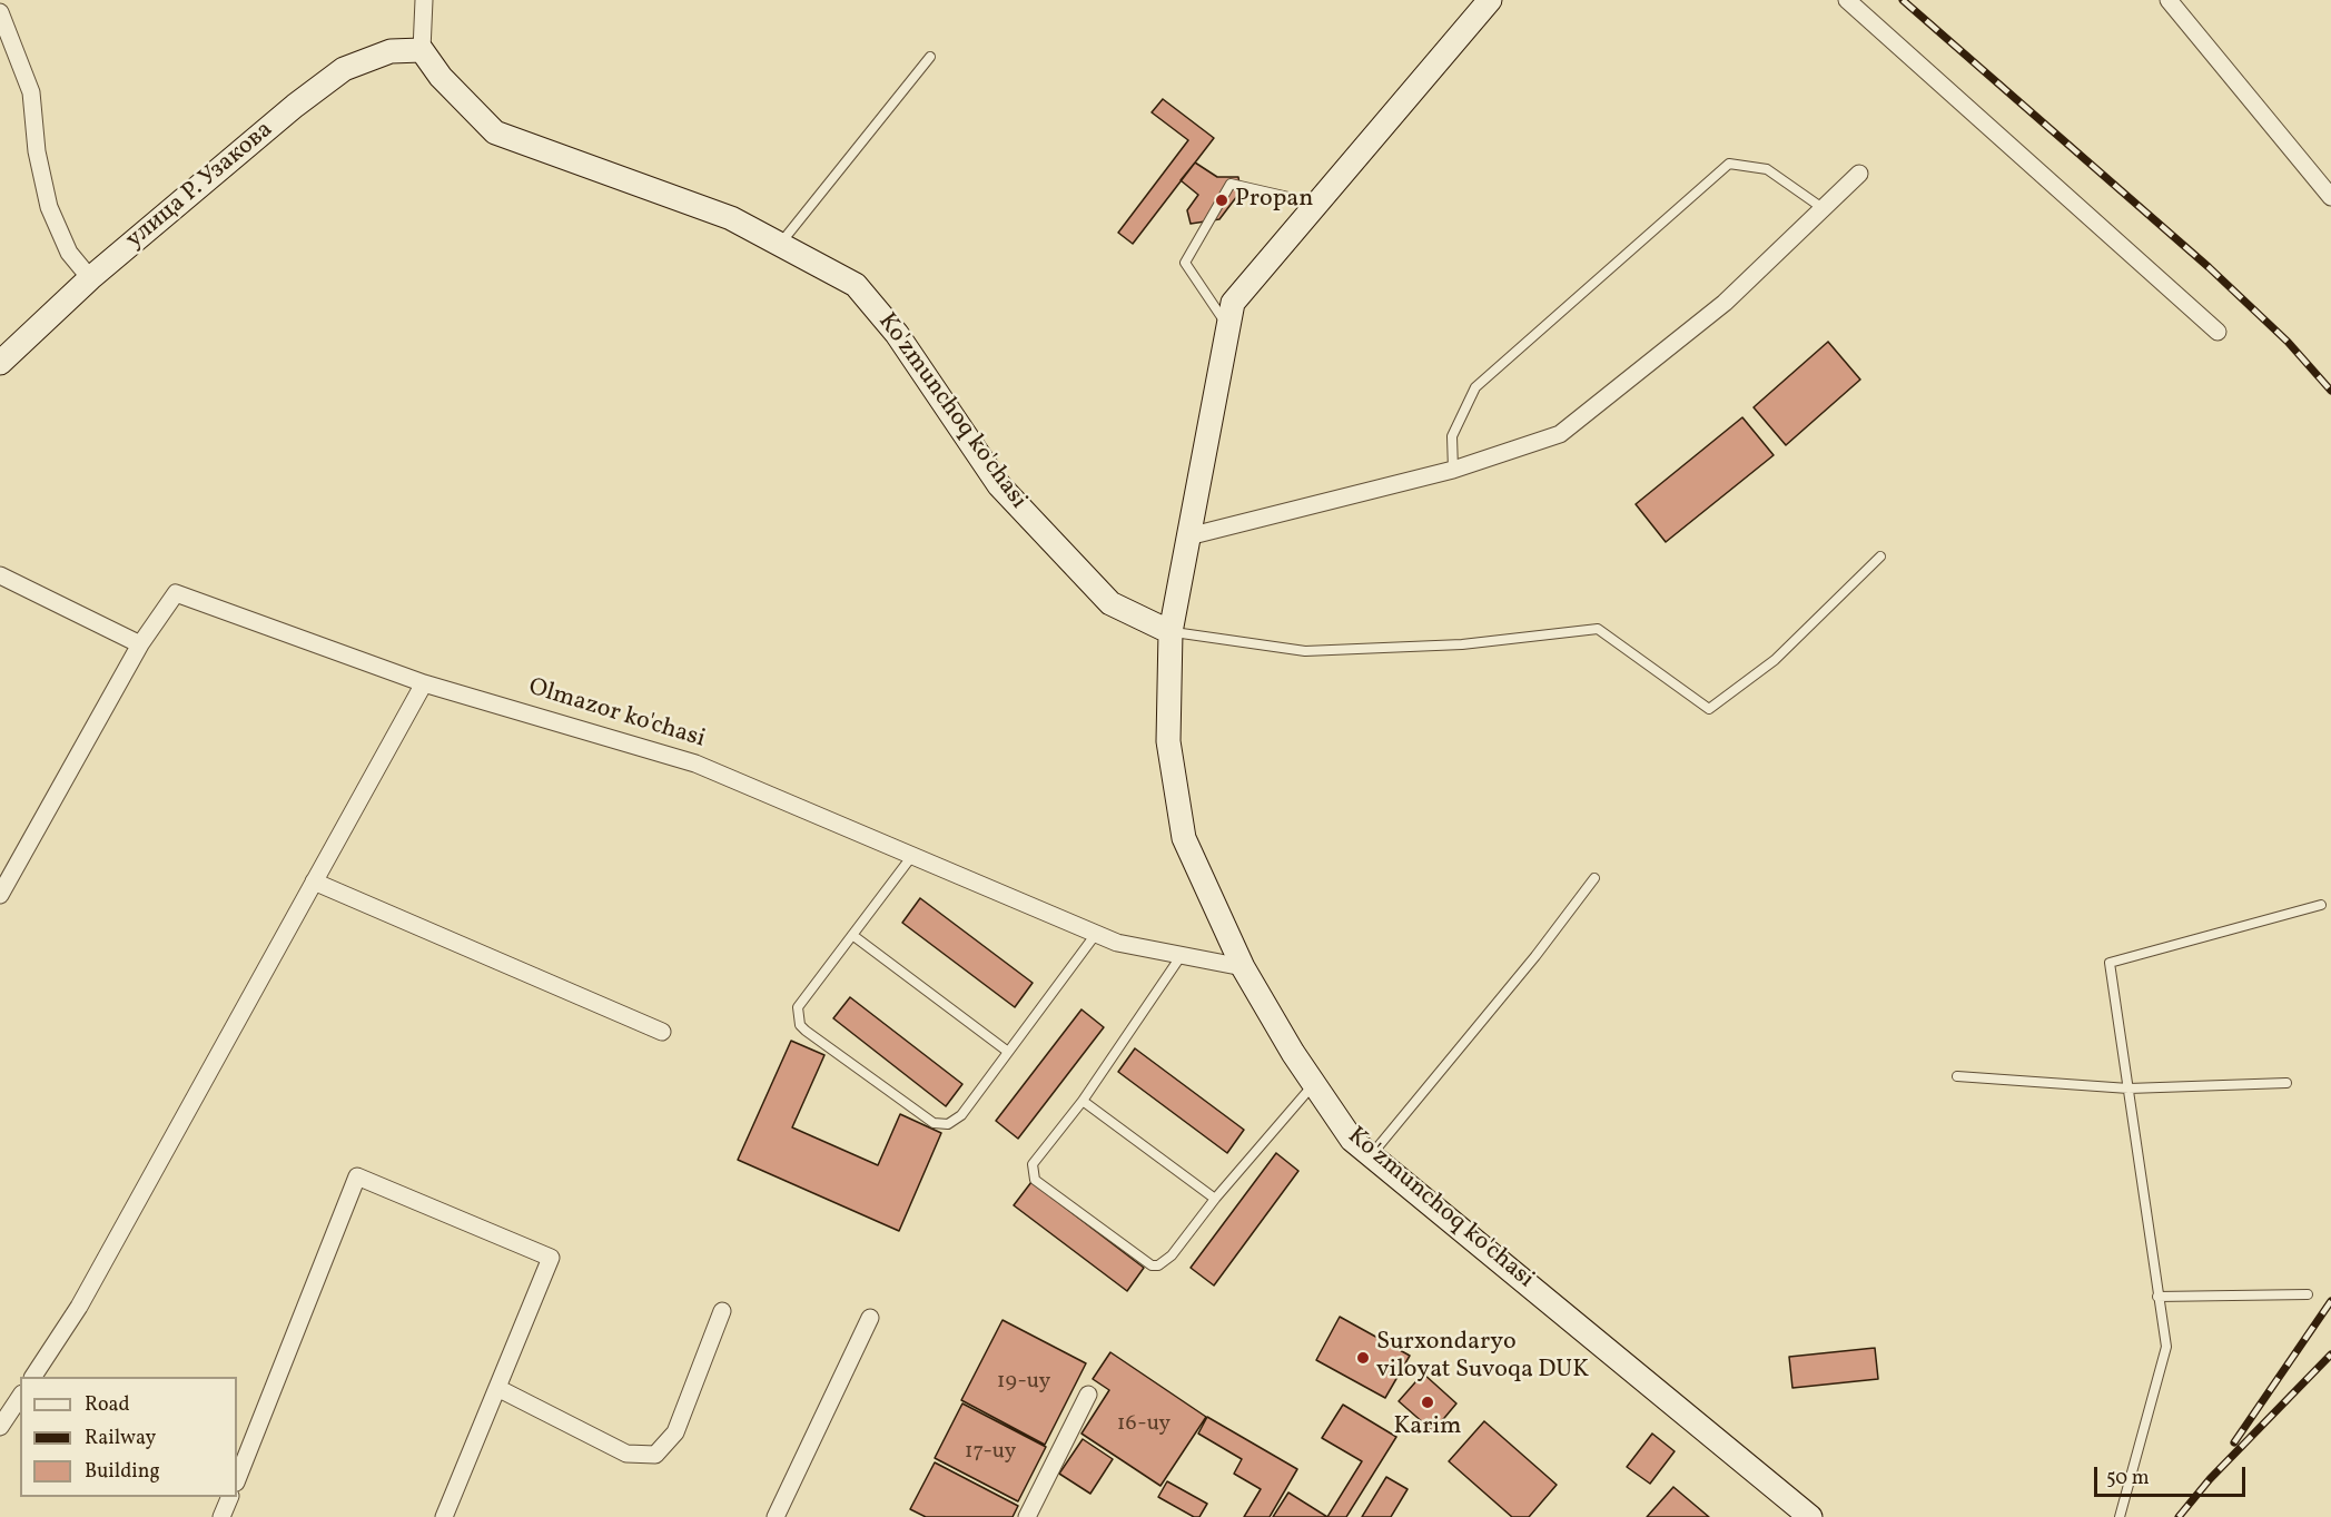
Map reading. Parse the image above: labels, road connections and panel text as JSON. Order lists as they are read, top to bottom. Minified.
{"streets":{"street":["улица Р. Узакова","Ko'zmunchoq ko'chasi","Olmazor ko'chasi"]},"crossings":[["улица Р. Узакова","Ko'zmunchoq ko'chasi"],["Ko'zmunchoq ko'chasi","Olmazor ko'chasi"]],"places":["Propan","Surxondaryo viloyat Suvoqa DUK","Karim"],"house_numbers":["19-uy","16-uy","17-uy"],"legend":["Road","Railway","Building"],"scale_bar":"50 m"}
